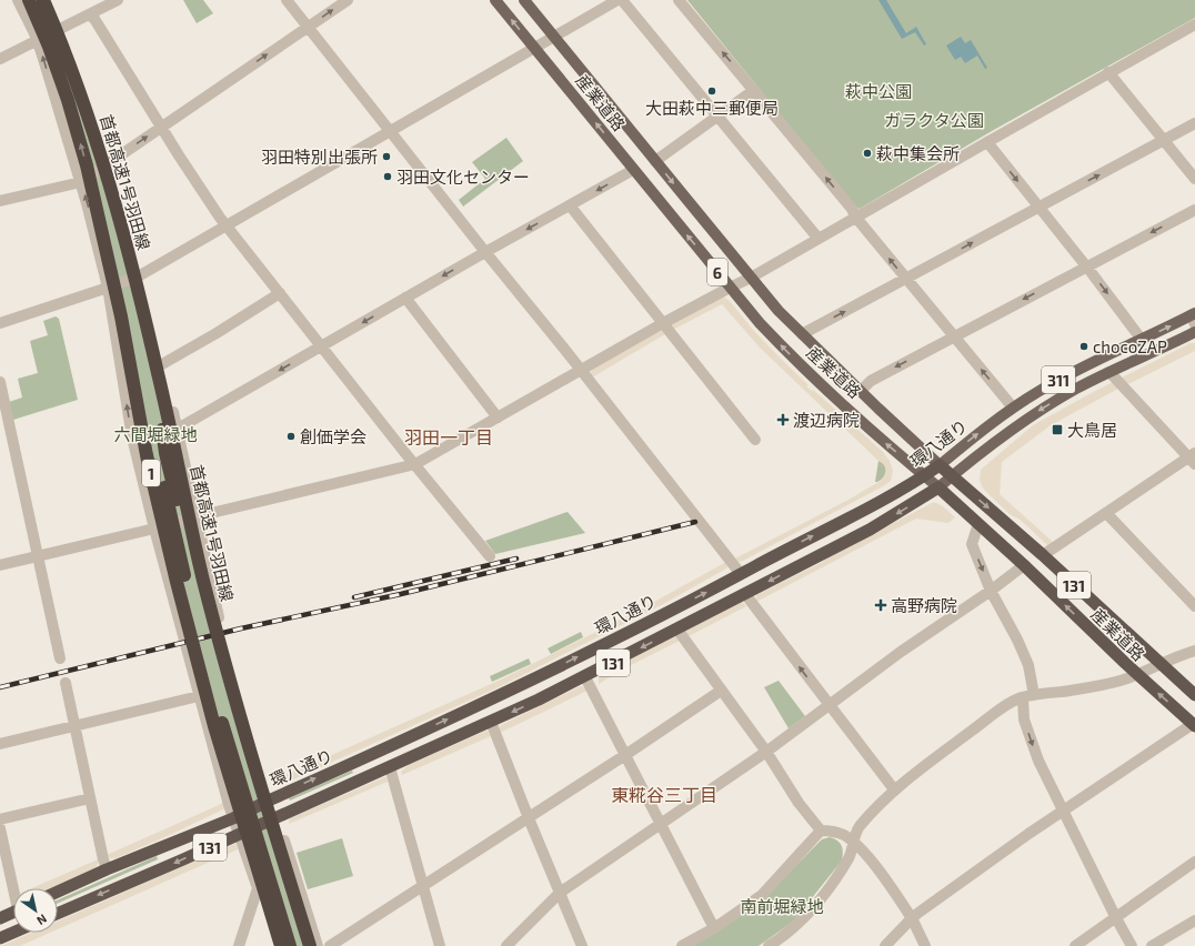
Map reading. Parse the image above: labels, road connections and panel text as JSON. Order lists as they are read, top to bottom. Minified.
{"streets":{"highway":["産業道路","首都高速1号羽田線","環八通り","1","131"],"main road":["6","311"]},"crossings":[["産業道路","環八通り"]],"districts":["羽田一丁目","東糀谷三丁目"],"parks":["萩中公園","ガラクタ公園","六間堀緑地","南前堀緑地"],"places":{"other":["大田萩中三郵便局","萩中集会所","羽田特別出張所","羽田文化センター","chocoZAP","創価学会"],"health":["渡辺病院","高野病院"],"transit":["大鳥居"]},"north":"bottom right"}
